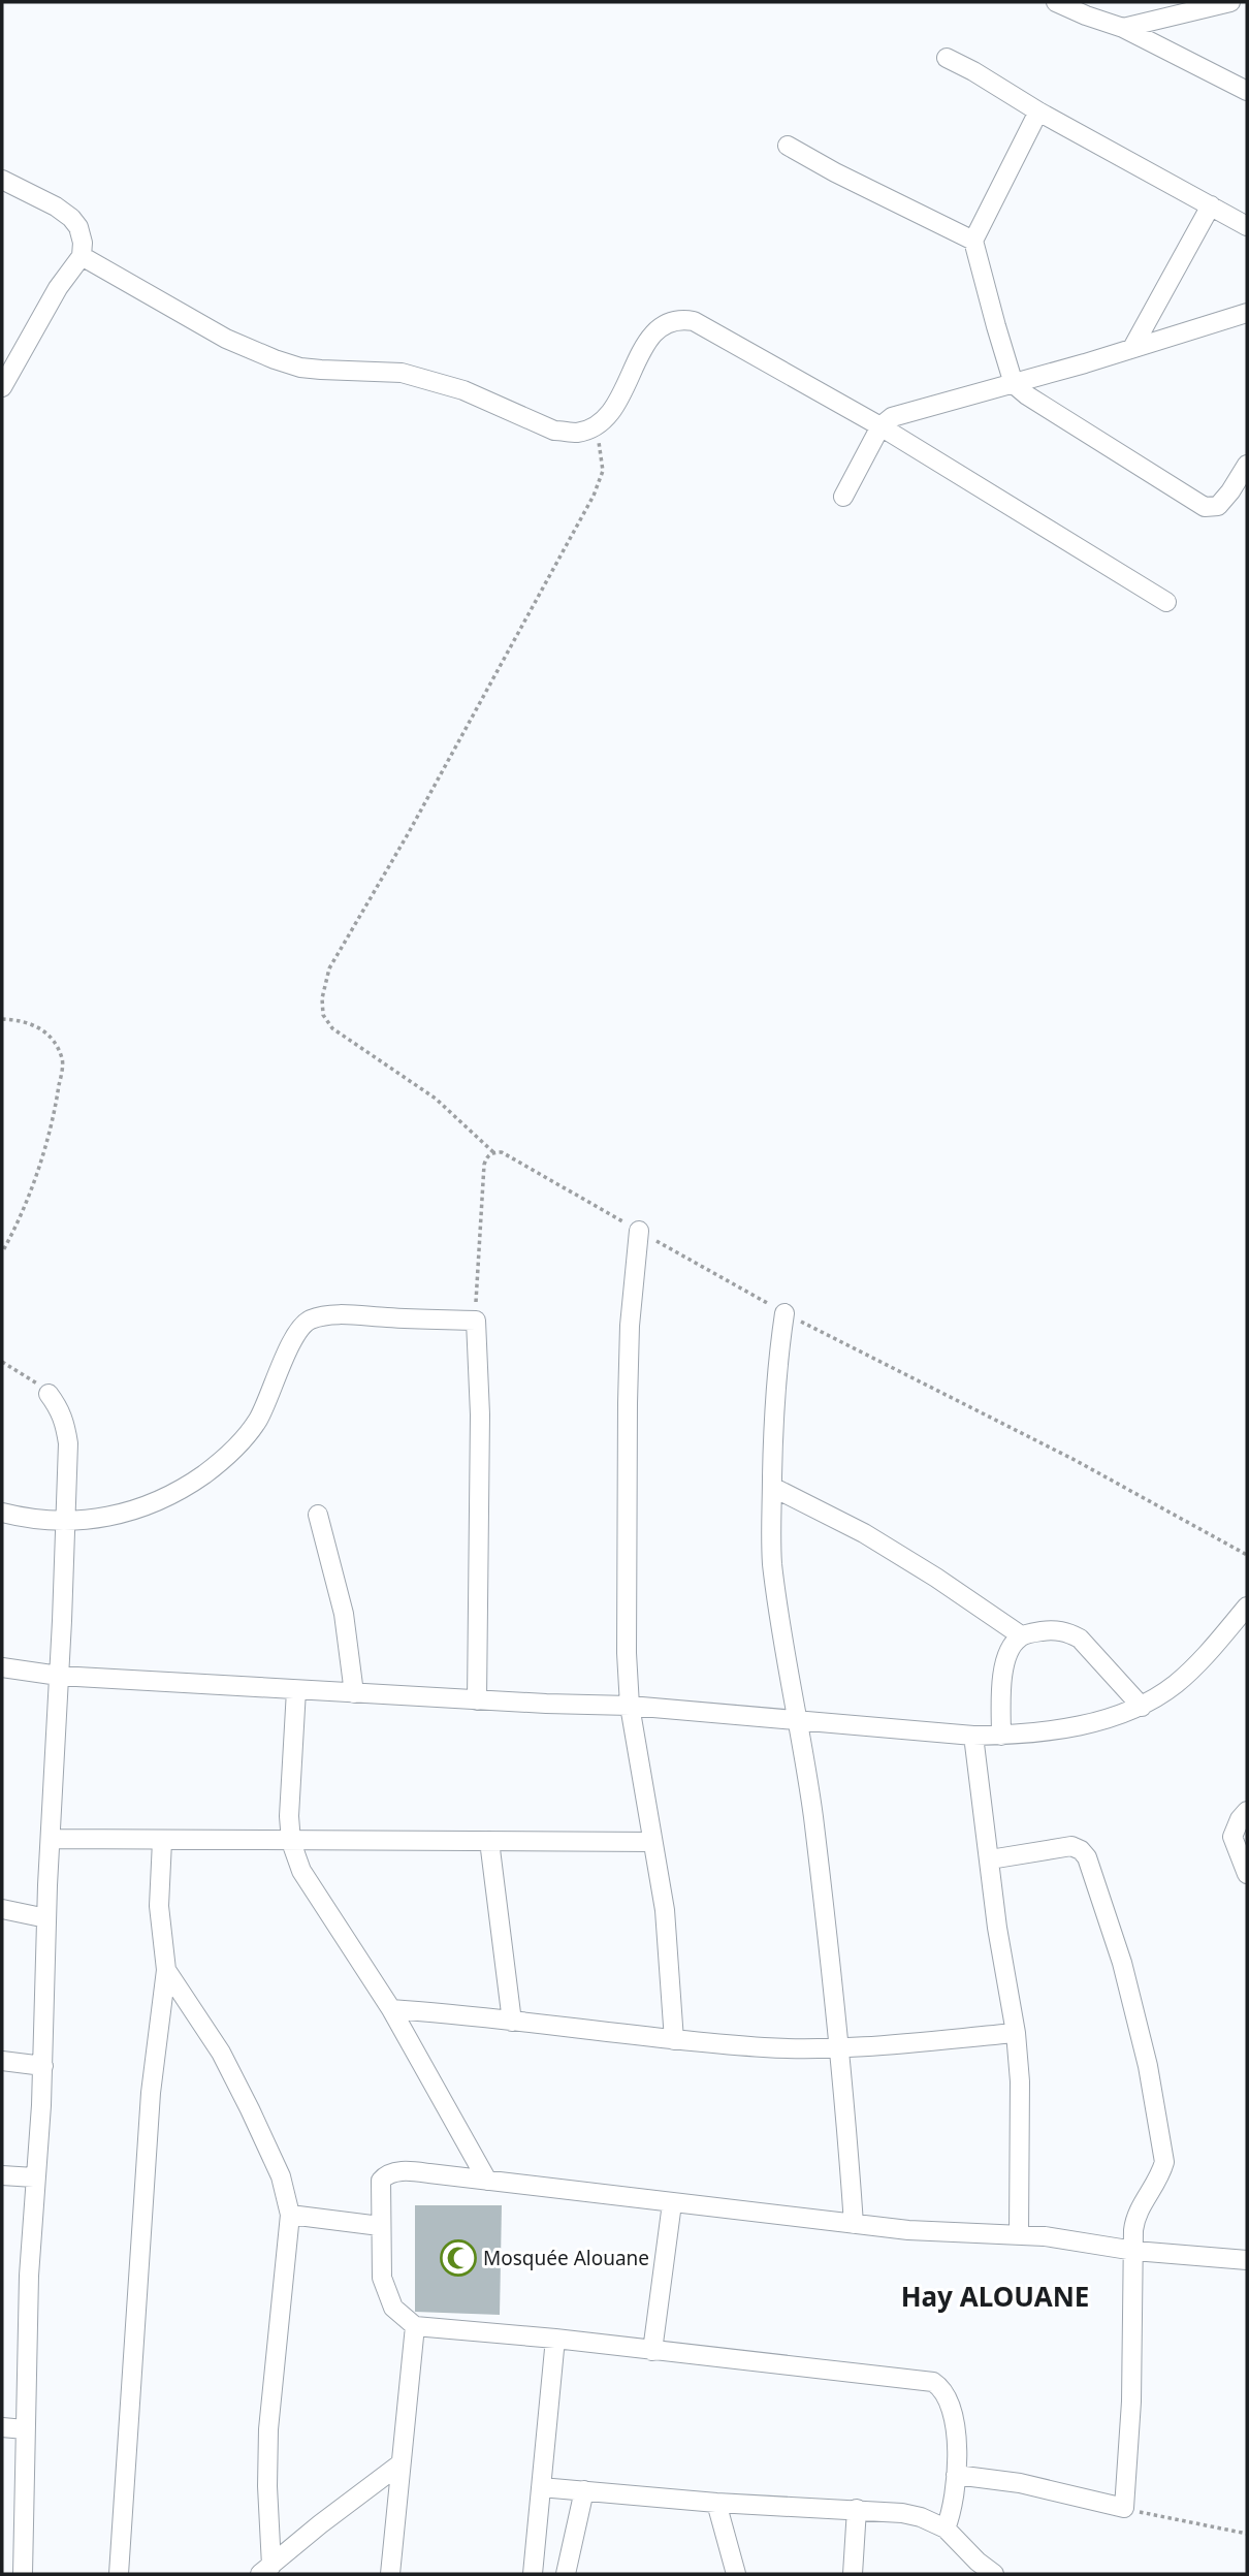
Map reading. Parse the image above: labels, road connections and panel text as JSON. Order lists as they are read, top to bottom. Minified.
{"districts":["Hay ALOUANE"],"places":{"mosque":["Mosquée Alouane"]}}
